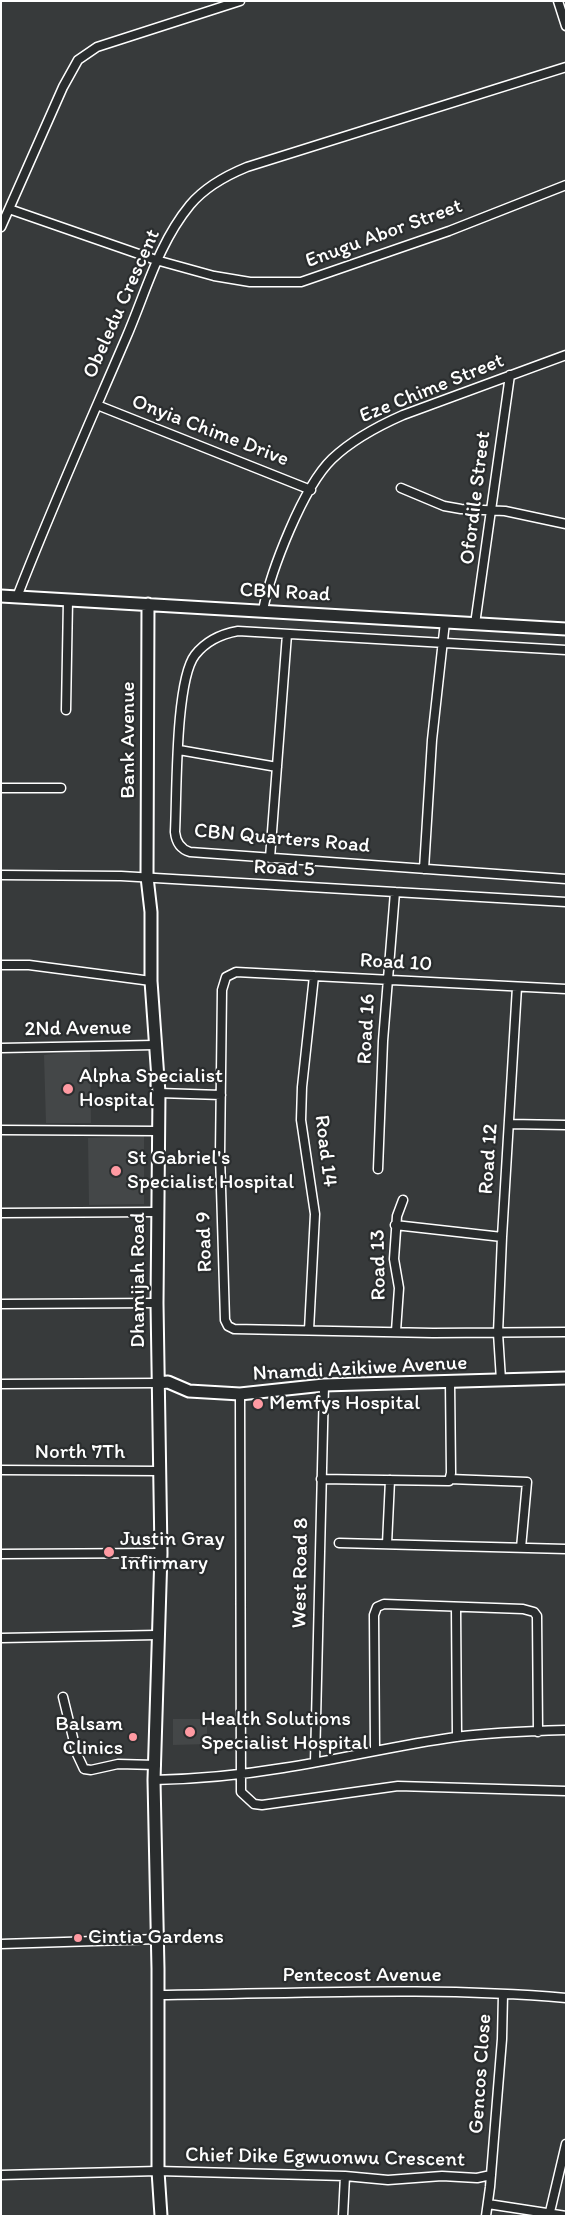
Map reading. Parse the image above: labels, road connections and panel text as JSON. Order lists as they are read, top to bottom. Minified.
{"streets":{"main road":["CBN Road","Bank Avenue","Dhamijah Road","Nnamdi Azikiwe Avenue"],"street":["Enugu Abor Street","Obeledu Crescent","Eze Chime Street","Onyia Chime Drive","Ofordile Street","CBN Quarters Road","Road 5","Road 10","2Nd Avenue","Road 16","Road 14","Road 12","Road 9","Road 13","North 7Th","West Road 8","Pentecost Avenue","Gencos Close","Chief Dike Egwuonwu Crescent"]},"crossings":[["Enugu Abor Street","Obeledu Crescent"],["Obeledu Crescent","Onyia Chime Drive"],["Obeledu Crescent","CBN Road"],["Eze Chime Street","Onyia Chime Drive"],["Eze Chime Street","Ofordile Street"],["Eze Chime Street","CBN Road"],["Ofordile Street","CBN Road"],["CBN Road","Bank Avenue"],["Bank Avenue","Road 5"],["Bank Avenue","Dhamijah Road"],["Road 5","Road 16"],["Road 5","Dhamijah Road"],["Road 10","Road 16"],["Road 10","Road 14"],["Road 10","Road 12"],["Road 10","Road 9"],["2Nd Avenue","Dhamijah Road"],["Road 14","Road 9"],["Road 12","Nnamdi Azikiwe Avenue"],["Dhamijah Road","Nnamdi Azikiwe Avenue"],["Dhamijah Road","North 7Th"],["Dhamijah Road","Pentecost Avenue"],["Dhamijah Road","Chief Dike Egwuonwu Crescent"],["Nnamdi Azikiwe Avenue","West Road 8"],["Pentecost Avenue","Gencos Close"],["Gencos Close","Chief Dike Egwuonwu Crescent"]],"places":["Alpha Specialist Hospital","St Gabriel's Specialist Hospital","Memfys Hospital","Justin Gray Infirmary","Health Solutions Specialist Hospital","Balsam Clinics","Cintia Gardens"]}
